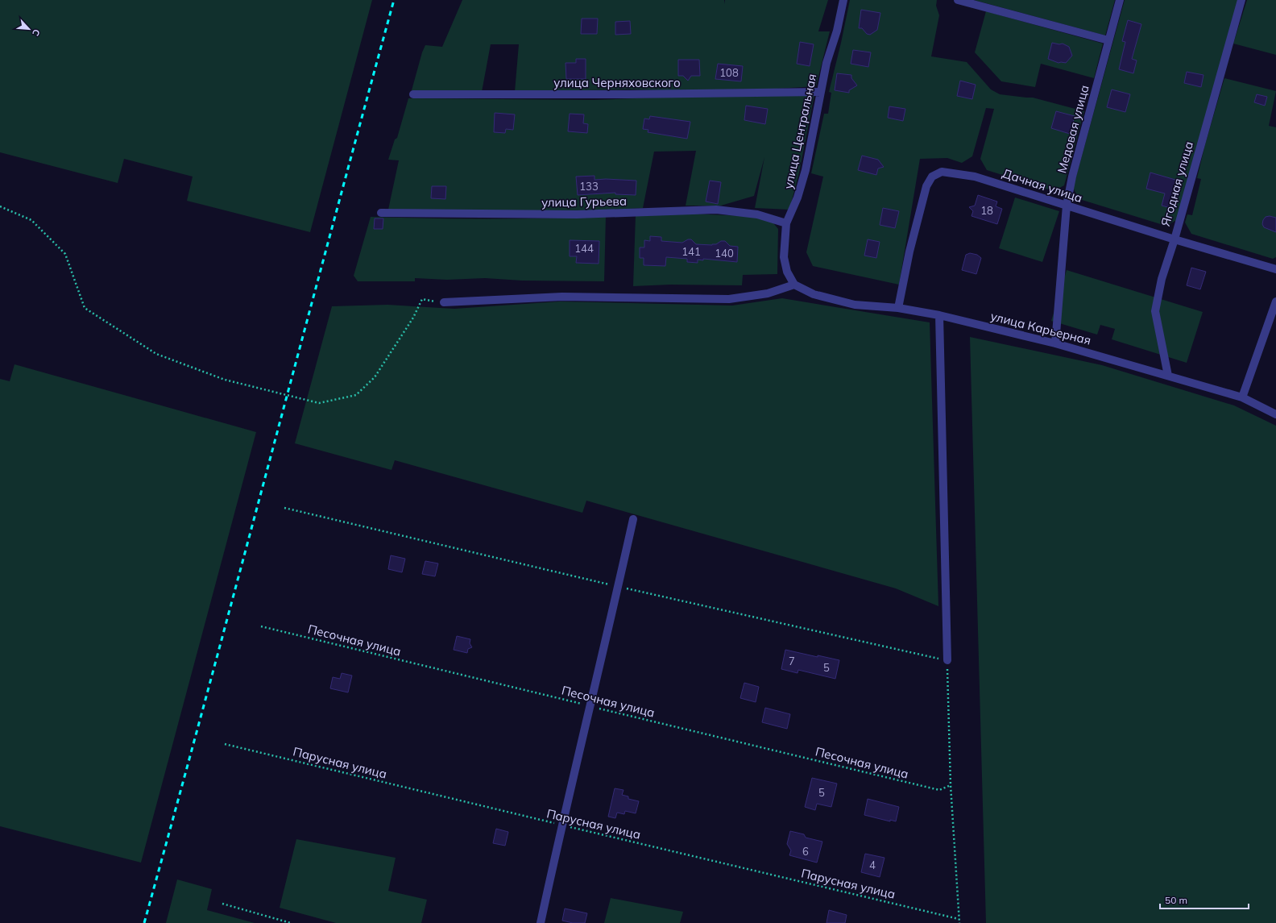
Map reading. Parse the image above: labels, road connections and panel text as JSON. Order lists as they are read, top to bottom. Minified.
{"streets":{"street":["улица Черняховского","Медовая улица","улица Центральная","Ягодная улица","Дачная улица","улица Гурьева","улица Карьерная"],"path":["Песочная улица","Парусная улица"]},"crossings":[["улица Черняховского","улица Центральная"],["Медовая улица","Дачная улица"],["Медовая улица","улица Карьерная"],["улица Центральная","улица Гурьева"],["улица Центральная","улица Карьерная"],["Ягодная улица","Дачная улица"],["Ягодная улица","улица Карьерная"],["Дачная улица","улица Карьерная"]],"house_numbers":["108","133","18","144","141","140","7","5","5","6","4"],"scale_bar":"50 m","north":"bottom right"}
